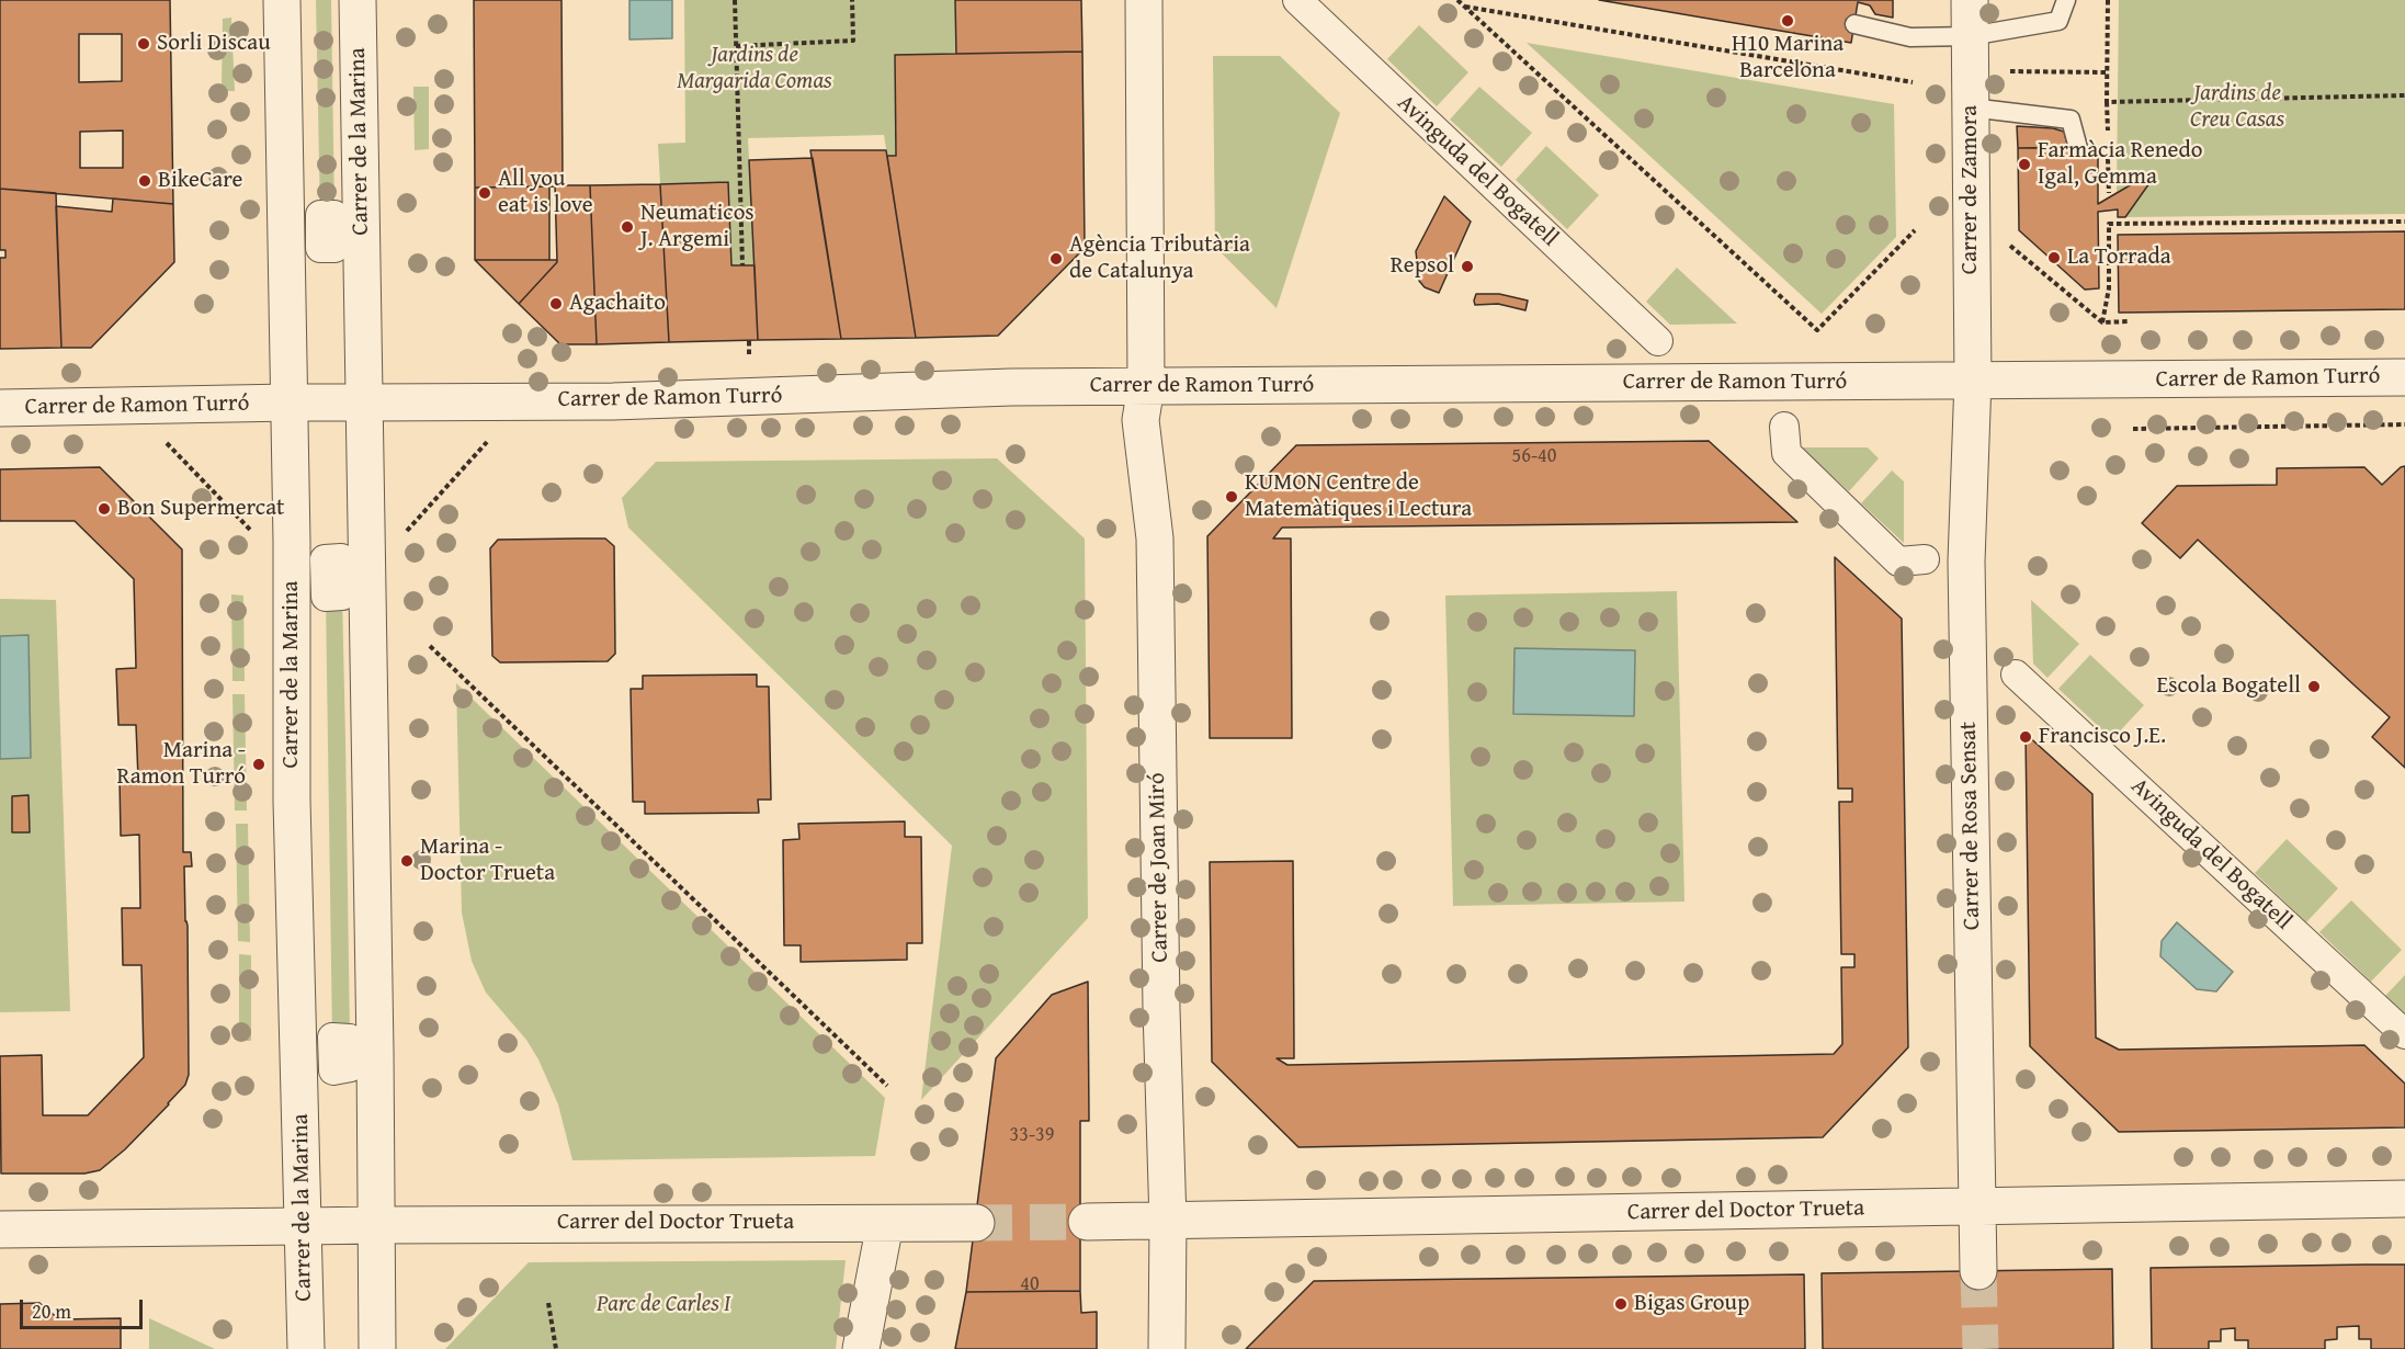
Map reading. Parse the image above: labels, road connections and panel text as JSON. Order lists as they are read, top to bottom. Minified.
{"streets":{"street":["Carrer de la Marina","Avinguda del Bogatell","Carrer de Zamora","Carrer de Ramon Turró","Carrer de Rosa Sensat","Carrer de Joan Miró","Carrer del Doctor Trueta"]},"crossings":[["Carrer de la Marina","Carrer de Ramon Turró"],["Carrer de la Marina","Carrer del Doctor Trueta"],["Carrer de Zamora","Carrer de Ramon Turró"],["Carrer de Zamora","Carrer de Rosa Sensat"],["Carrer de Ramon Turró","Carrer de Rosa Sensat"],["Carrer de Ramon Turró","Carrer de Joan Miró"],["Carrer de Rosa Sensat","Carrer del Doctor Trueta"],["Carrer de Joan Miró","Carrer del Doctor Trueta"]],"parks":["Jardins de Margarida Comas","Jardins de Creu Casas","Parc de Carles I"],"places":["H10 Marina Barcelona","Sorli Discau","Farmàcia Renedo Igal, Gemma","BikeCare","All you eat is love","Neumaticos J. Argemi","La Torrada","Agència Tributària de Catalunya","Repsol","Agachaito","KUMON Centre de Matemàtiques i Lectura","Bon Supermercat","Escola Bogatell","Francisco J.E.","Marina - Ramon Turró","Marina - Doctor Trueta","Bigas Group"],"house_numbers":["56-40","33-39","40"],"scale_bar":"20 m"}
